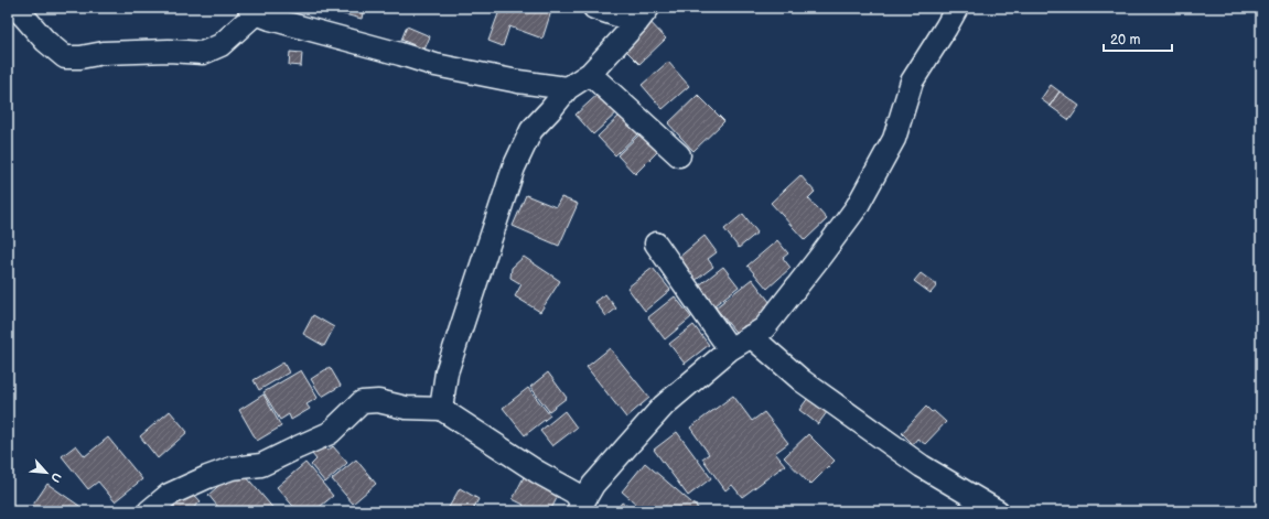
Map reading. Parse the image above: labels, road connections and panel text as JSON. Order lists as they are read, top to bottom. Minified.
{"scale_bar":"20 m","north":"bottom right"}
